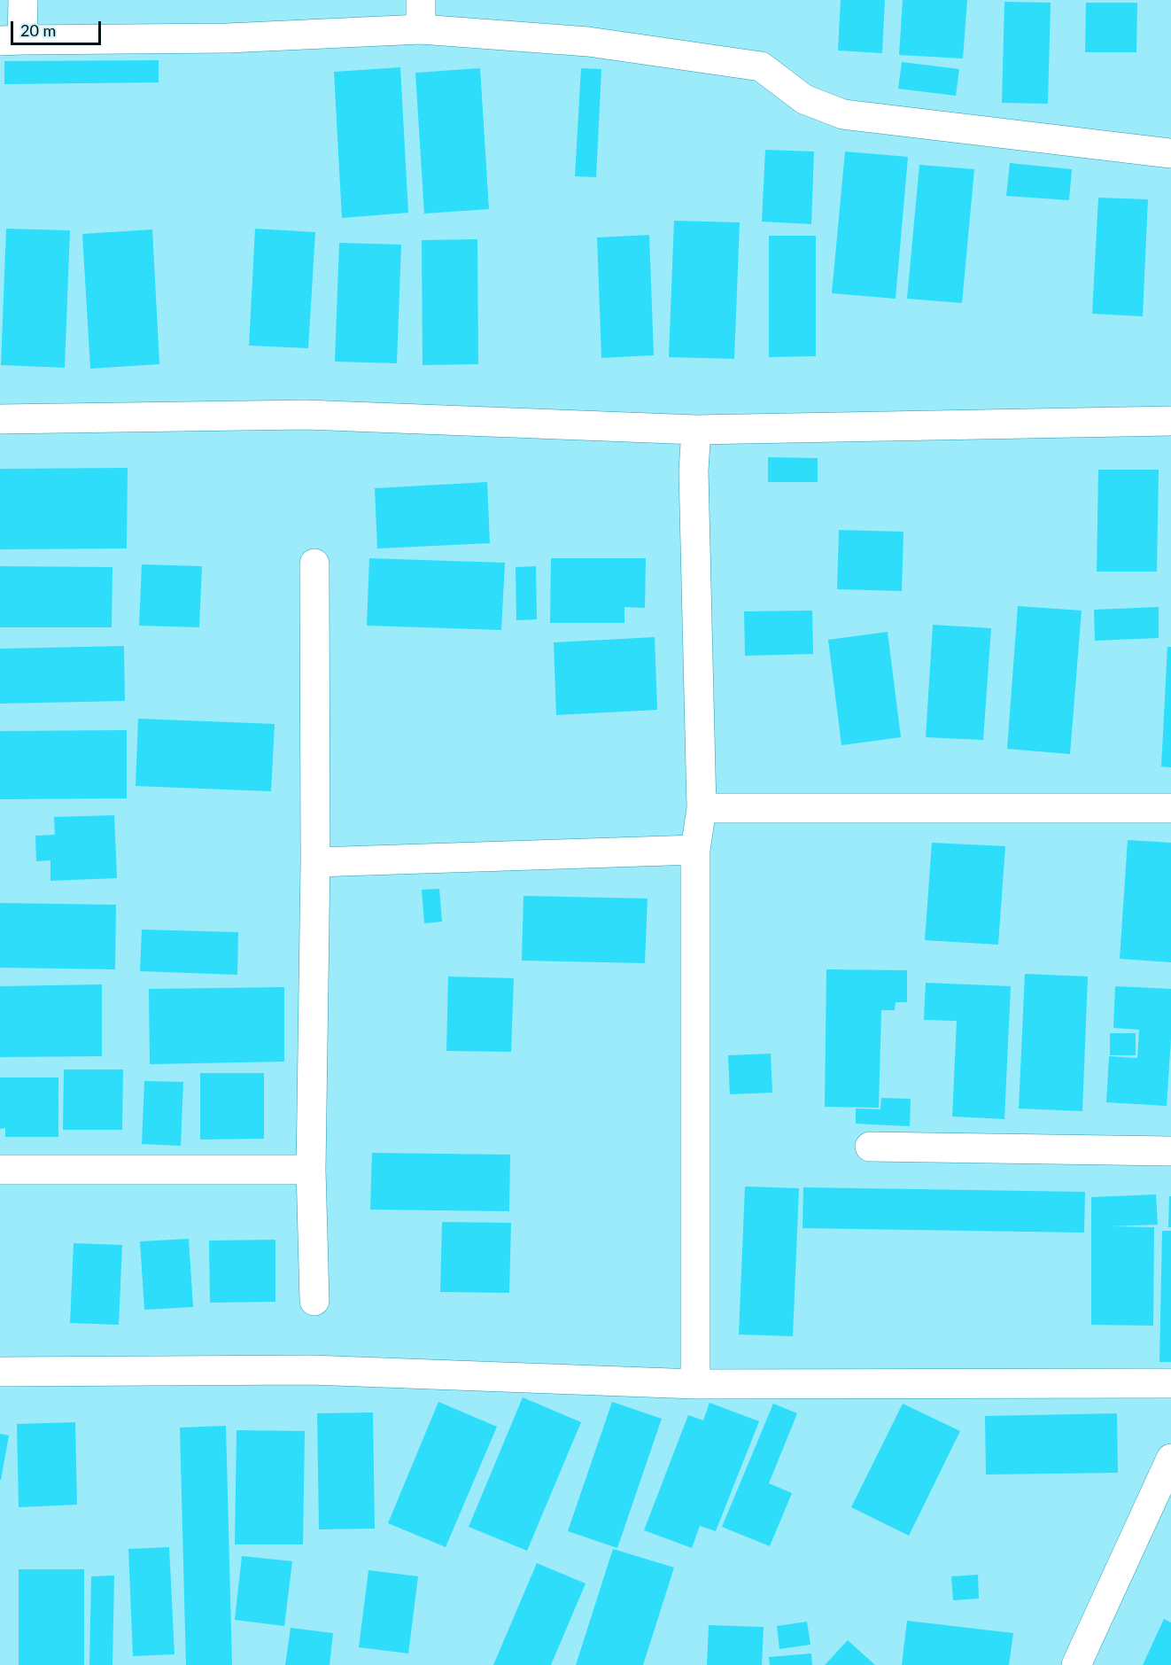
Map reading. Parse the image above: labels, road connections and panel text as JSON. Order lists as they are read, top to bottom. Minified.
{"scale_bar":"20 m"}
